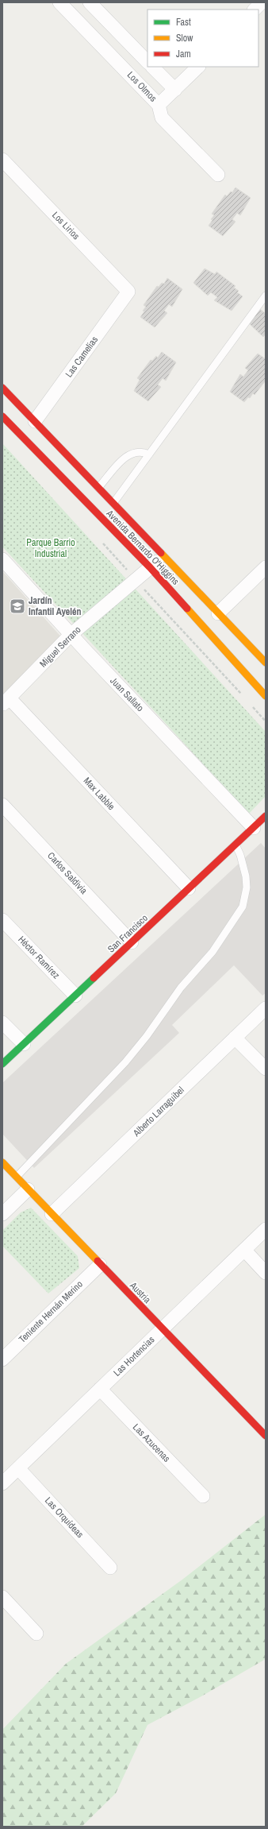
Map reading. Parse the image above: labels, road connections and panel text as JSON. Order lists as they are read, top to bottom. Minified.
{"streets":{"main road":["Avenida Bernardo O'Higgins","San Francisco","Austria"],"street":["Los Olmos","Los Lirios","Las Camelias","Miguel Serrano","Juan Sallato","Max Labble","Carlos Saldivia","Héctor Ramírez","Alberto Larraguibel","Teniente Hernán Merino","Las Hortencias","Las Azucenas","Las Orquídeas"]},"crossings":[["Los Lirios","Las Camelias"],["Las Camelias","Avenida Bernardo O'Higgins"],["Avenida Bernardo O'Higgins","Miguel Serrano"],["Miguel Serrano","Juan Sallato"],["Miguel Serrano","Max Labble"],["Juan Sallato","San Francisco"],["Max Labble","San Francisco"],["Carlos Saldivia","San Francisco"],["San Francisco","Héctor Ramírez"],["Alberto Larraguibel","Austria"],["Austria","Teniente Hernán Merino"],["Austria","Las Hortencias"],["Las Hortencias","Las Azucenas"],["Las Hortencias","Las Orquídeas"]],"parks":["Parque Barrio Industrial"],"places":{"school or university":["Jardín Infantil Ayelén"]},"legend":["Fast","Slow","Jam"]}
